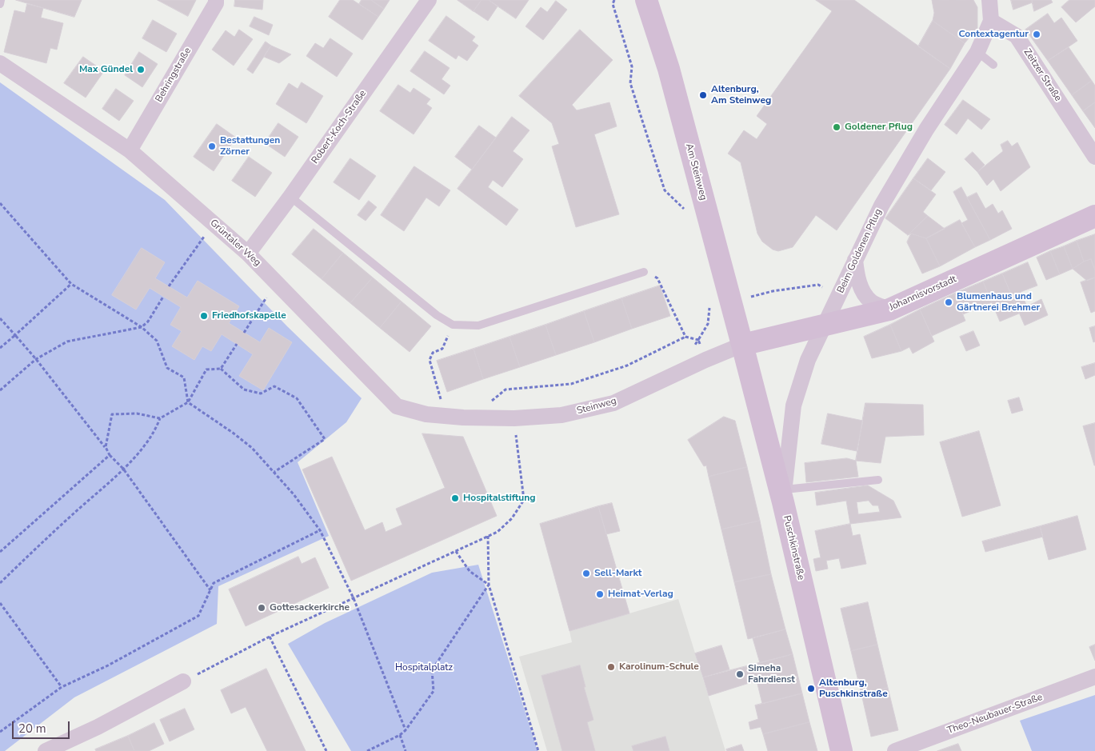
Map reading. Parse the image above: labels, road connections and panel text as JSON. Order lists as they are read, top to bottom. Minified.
{"streets":{"main road":["Am Steinweg","Johannisvorstadt","Puschkinstraße"],"street":["Behringstraße","Zeitzer Straße","Robert-Koch-Straße","Grüntaler Weg","Beim Goldenen Pflug","Steinweg","Theo-Neubauer-Straße"]},"crossings":[["Behringstraße","Grüntaler Weg"],["Zeitzer Straße","Beim Goldenen Pflug"],["Robert-Koch-Straße","Grüntaler Weg"],["Am Steinweg","Johannisvorstadt"],["Am Steinweg","Steinweg"],["Am Steinweg","Puschkinstraße"],["Grüntaler Weg","Steinweg"],["Beim Goldenen Pflug","Johannisvorstadt"],["Beim Goldenen Pflug","Puschkinstraße"],["Johannisvorstadt","Steinweg"],["Johannisvorstadt","Puschkinstraße"],["Steinweg","Puschkinstraße"]],"parks":["Hospitalplatz"],"places":["Contextagentur","Max Gündel","Altenburg, Am Steinweg","Goldener Pflug","Bestattungen Zörner","Blumenhaus und Gärtnerei Brehmer","Friedhofskapelle","Hospitalstiftung","Sell-Markt","Heimat-Verlag","Gottesackerkirche","Karolinum-Schule","Simeha Fahrdienst","Altenburg, Puschkinstraße"],"scale_bar":"20 m"}
